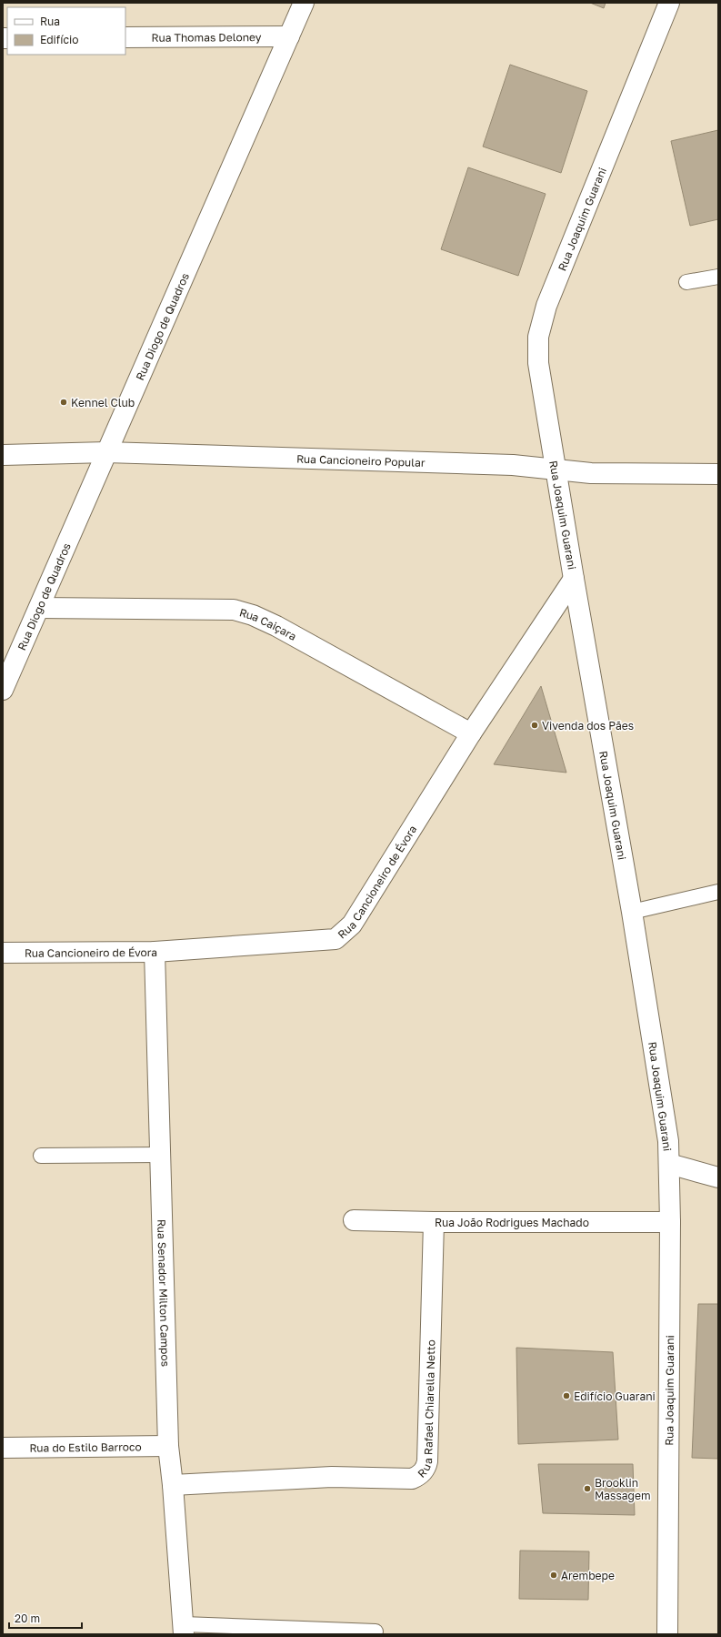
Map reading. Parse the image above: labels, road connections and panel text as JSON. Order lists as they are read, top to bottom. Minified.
{"streets":{"street":["Rua Thomas Deloney","Rua Joaquim Guarani","Rua Diogo de Quadros","Rua Cancioneiro Popular","Rua Caiçara","Rua Cancioneiro de Évora","Rua João Rodrigues Machado","Rua Senador Milton Campos","Rua Rafael Chiarella Netto","Rua do Estilo Barroco"]},"crossings":[["Rua Thomas Deloney","Rua Diogo de Quadros"],["Rua Joaquim Guarani","Rua Cancioneiro Popular"],["Rua Joaquim Guarani","Rua Cancioneiro de Évora"],["Rua Joaquim Guarani","Rua João Rodrigues Machado"],["Rua Diogo de Quadros","Rua Cancioneiro Popular"],["Rua Diogo de Quadros","Rua Caiçara"],["Rua Caiçara","Rua Cancioneiro de Évora"],["Rua Cancioneiro de Évora","Rua Senador Milton Campos"],["Rua João Rodrigues Machado","Rua Rafael Chiarella Netto"],["Rua Senador Milton Campos","Rua Rafael Chiarella Netto"],["Rua Senador Milton Campos","Rua do Estilo Barroco"]],"places":["Kennel Club","Vivenda dos Pães","Edifício Guarani","Brooklin Massagem","Arembepe"],"legend":["Rua","Edifício"],"scale_bar":"20 m"}
